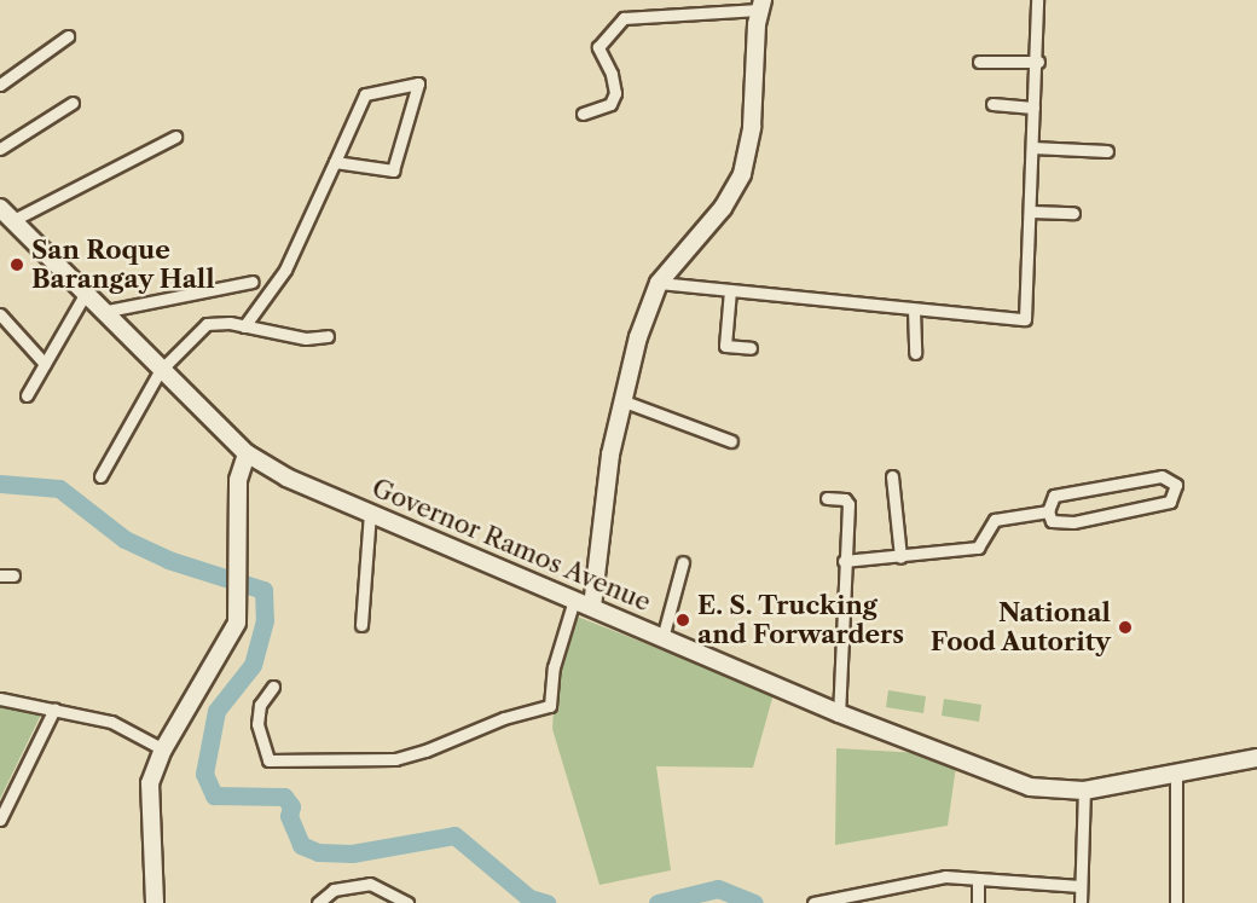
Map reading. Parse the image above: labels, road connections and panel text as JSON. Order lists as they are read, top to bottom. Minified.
{"streets":{"main road":["Governor Ramos Avenue"]},"places":["San Roque Barangay Hall","E. S. Trucking and Forwarders","National Food Autority"]}
